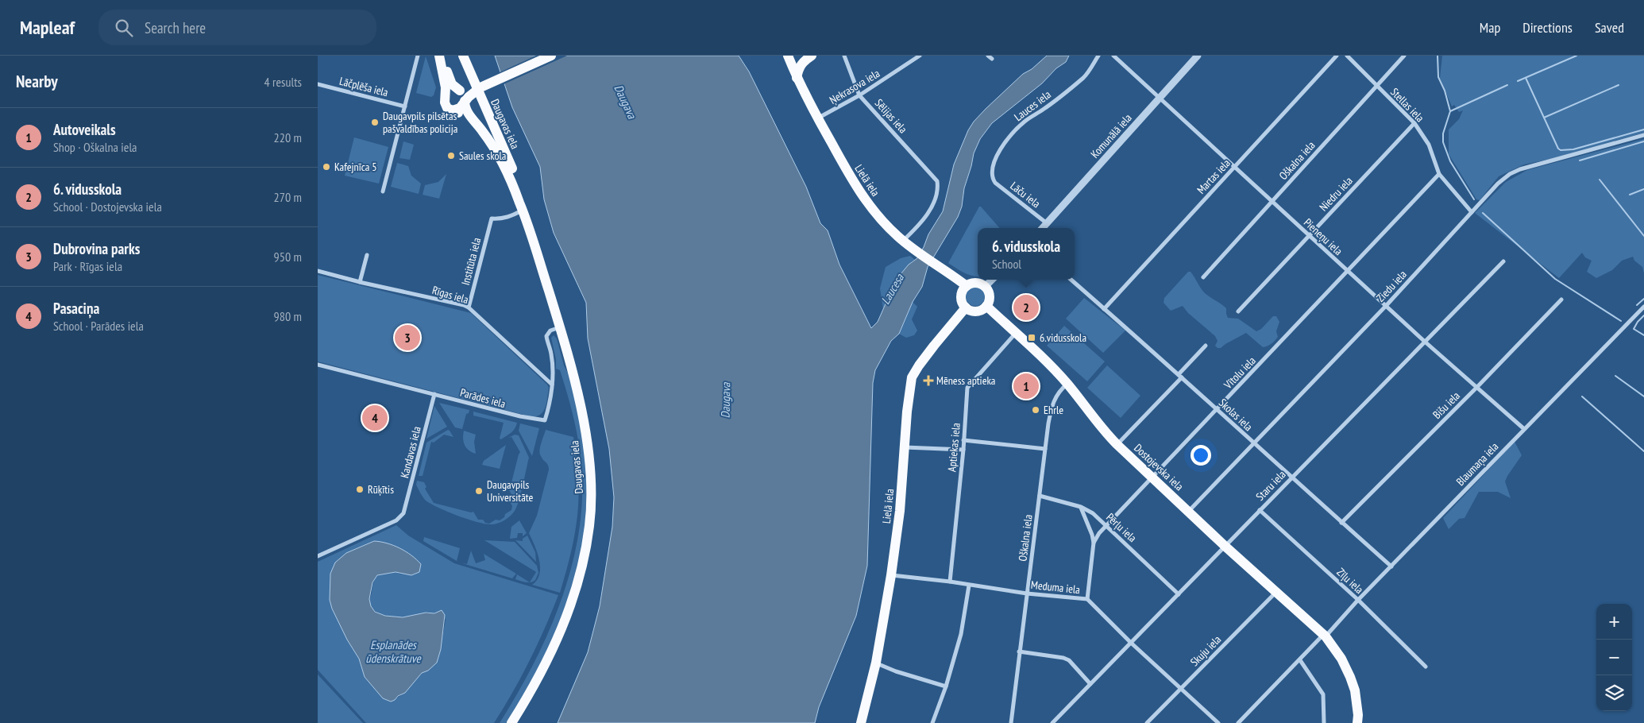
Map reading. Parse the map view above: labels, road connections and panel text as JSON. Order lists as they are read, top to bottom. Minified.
{"streets":{"main road":["Daugavas iela","Lielā iela","Dostojevska iela"],"street":["Lāčplēša iela","Ņekrasova iela","Stellas iela","Lauces iela","Sēlijas iela","Komunālā iela","Oškalna iela","Martas iela","Niedru iela","Lāču iela","Pieneņu iela","Institūta iela","Ziedu iela","Rīgas iela","Vītolu iela","Parādes iela","Bišu iela","Skolas iela","Aptiekas iela","Kandavas iela","Blaumaņa iela","Staru iela","Pērļu iela","Zīļu iela","Meduma iela","Skuju iela"]},"crossings":[["Ņekrasova iela","Sēlijas iela"],["Ņekrasova iela","Lielā iela"],["Stellas iela","Oškalna iela"],["Stellas iela","Niedru iela"],["Stellas iela","Ziedu iela"],["Stellas iela","Vītolu iela"],["Lauces iela","Lāču iela"],["Sēlijas iela","Lielā iela"],["Daugavas iela","Institūta iela"],["Daugavas iela","Parādes iela"],["Komunālā iela","Lāču iela"],["Komunālā iela","Pieneņu iela"],["Oškalna iela","Pieneņu iela"],["Oškalna iela","Dostojevska iela"],["Oškalna iela","Pērļu iela"],["Oškalna iela","Meduma iela"],["Martas iela","Pieneņu iela"],["Martas iela","Skolas iela"],["Lielā iela","Dostojevska iela"],["Lielā iela","Meduma iela"],["Niedru iela","Pieneņu iela"],["Pieneņu iela","Ziedu iela"],["Pieneņu iela","Vītolu iela"],["Pieneņu iela","Bišu iela"],["Pieneņu iela","Blaumaņa iela"],["Pieneņu iela","Staru iela"],["Institūta iela","Rīgas iela"],["Ziedu iela","Skolas iela"],["Ziedu iela","Dostojevska iela"],["Rīgas iela","Parādes iela"],["Vītolu iela","Skolas iela"],["Vītolu iela","Dostojevska iela"],["Vītolu iela","Pērļu iela"],["Vītolu iela","Meduma iela"],["Parādes iela","Kandavas iela"],["Bišu iela","Skolas iela"],["Skolas iela","Blaumaņa iela"],["Skolas iela","Staru iela"],["Aptiekas iela","Dostojevska iela"],["Aptiekas iela","Meduma iela"],["Blaumaņa iela","Dostojevska iela"],["Blaumaņa iela","Zīļu iela"],["Dostojevska iela","Staru iela"],["Dostojevska iela","Skuju iela"],["Staru iela","Pērļu iela"],["Staru iela","Zīļu iela"],["Staru iela","Meduma iela"],["Meduma iela","Skuju iela"]],"water":["Daugava","Laucesa","Esplanādes ūdenskrātuve"],"places":{"other":["Daugavpils pilsētas pašvaldības policija","Saules skola","Kafejnīca 5","Ehrle","Rūķītis","Daugavpils Universitāte"],"transit":["6.vidusskola"],"health":["Mēness aptieka"]},"page":{"header":"Mapleaf","search":"Search here","nav":["Map","Directions","Saved"],"heading":["Nearby","4 results"],"list":[{"mark":"1","name":"Autoveikals","note":"Shop · Oškalna iela","value":"220 m"},{"mark":"2","name":"6. vidusskola","note":"School · Dostojevska iela","value":"270 m"},{"mark":"3","name":"Dubrovina parks","note":"Park · Rīgas iela","value":"950 m"},{"mark":"4","name":"Pasaciņa","note":"School · Parādes iela","value":"980 m"}],"popup":["6. vidusskola","School"],"pins":["2","3","1","4"],"map_buttons":["+","−"]}}
